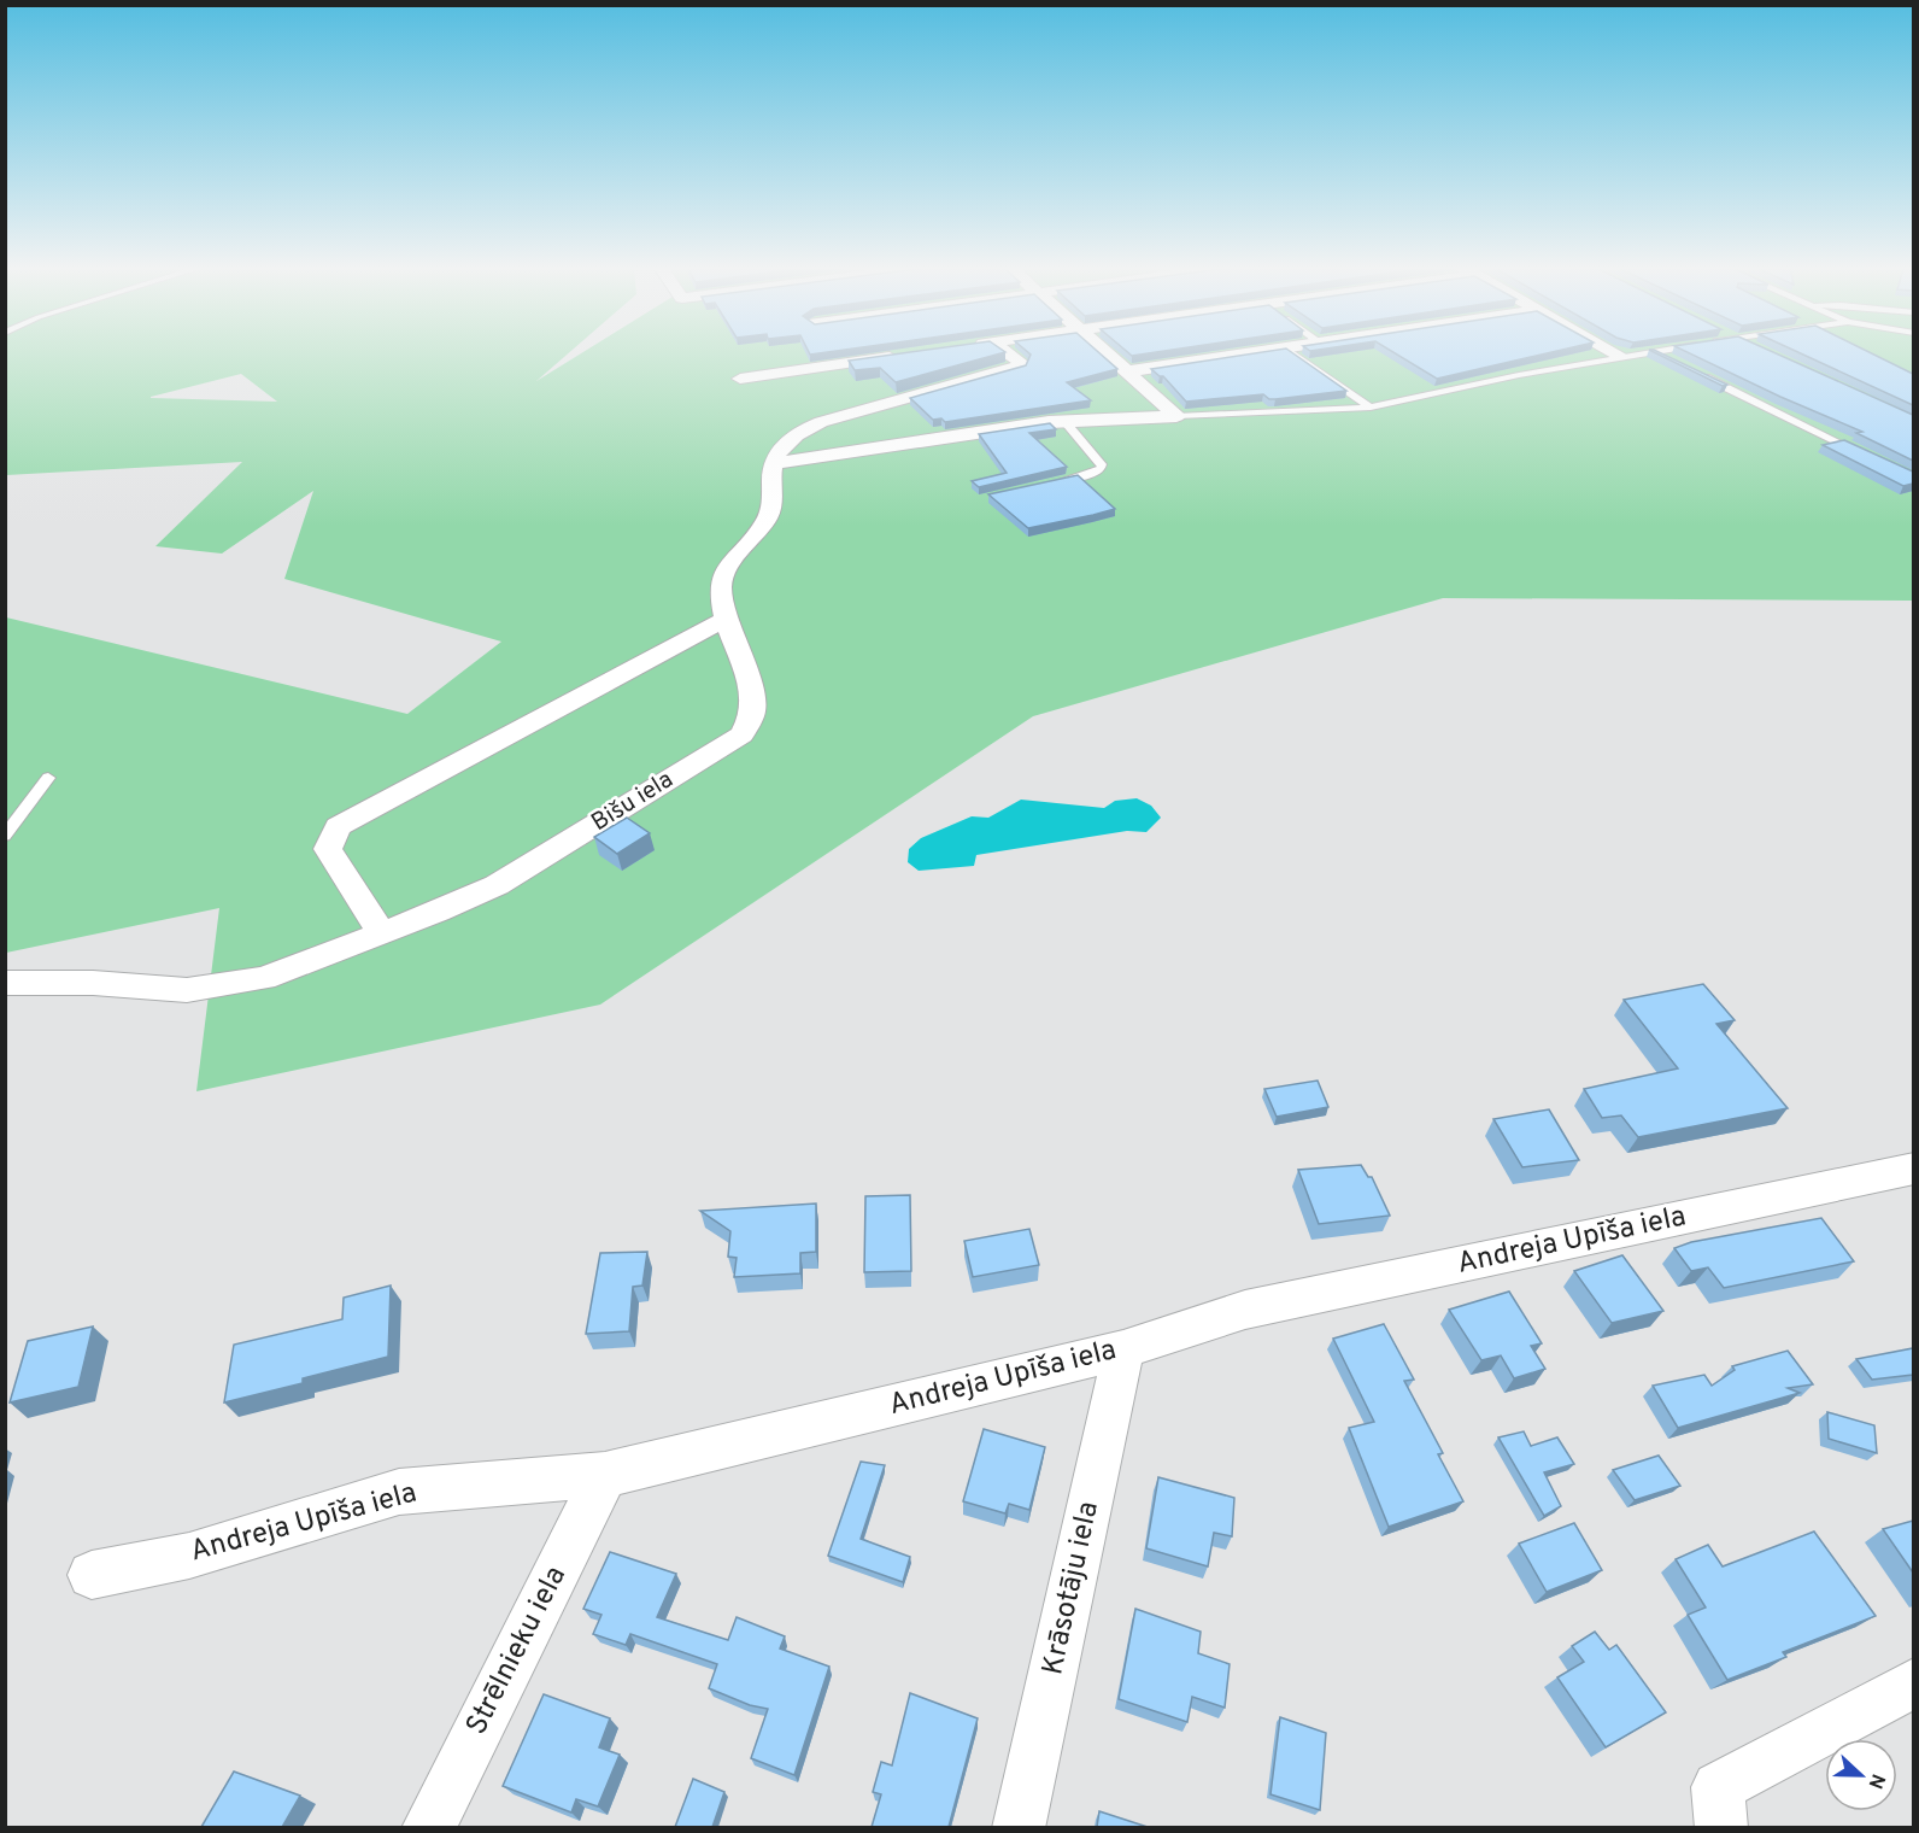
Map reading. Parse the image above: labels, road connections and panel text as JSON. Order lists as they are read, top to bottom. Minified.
{"streets":{"street":["Bišu iela","Andreja Upīša iela","Krāsotāju iela","Strēlnieku iela"]},"crossings":[["Andreja Upīša iela","Krāsotāju iela"],["Andreja Upīša iela","Strēlnieku iela"]],"north":"right"}
